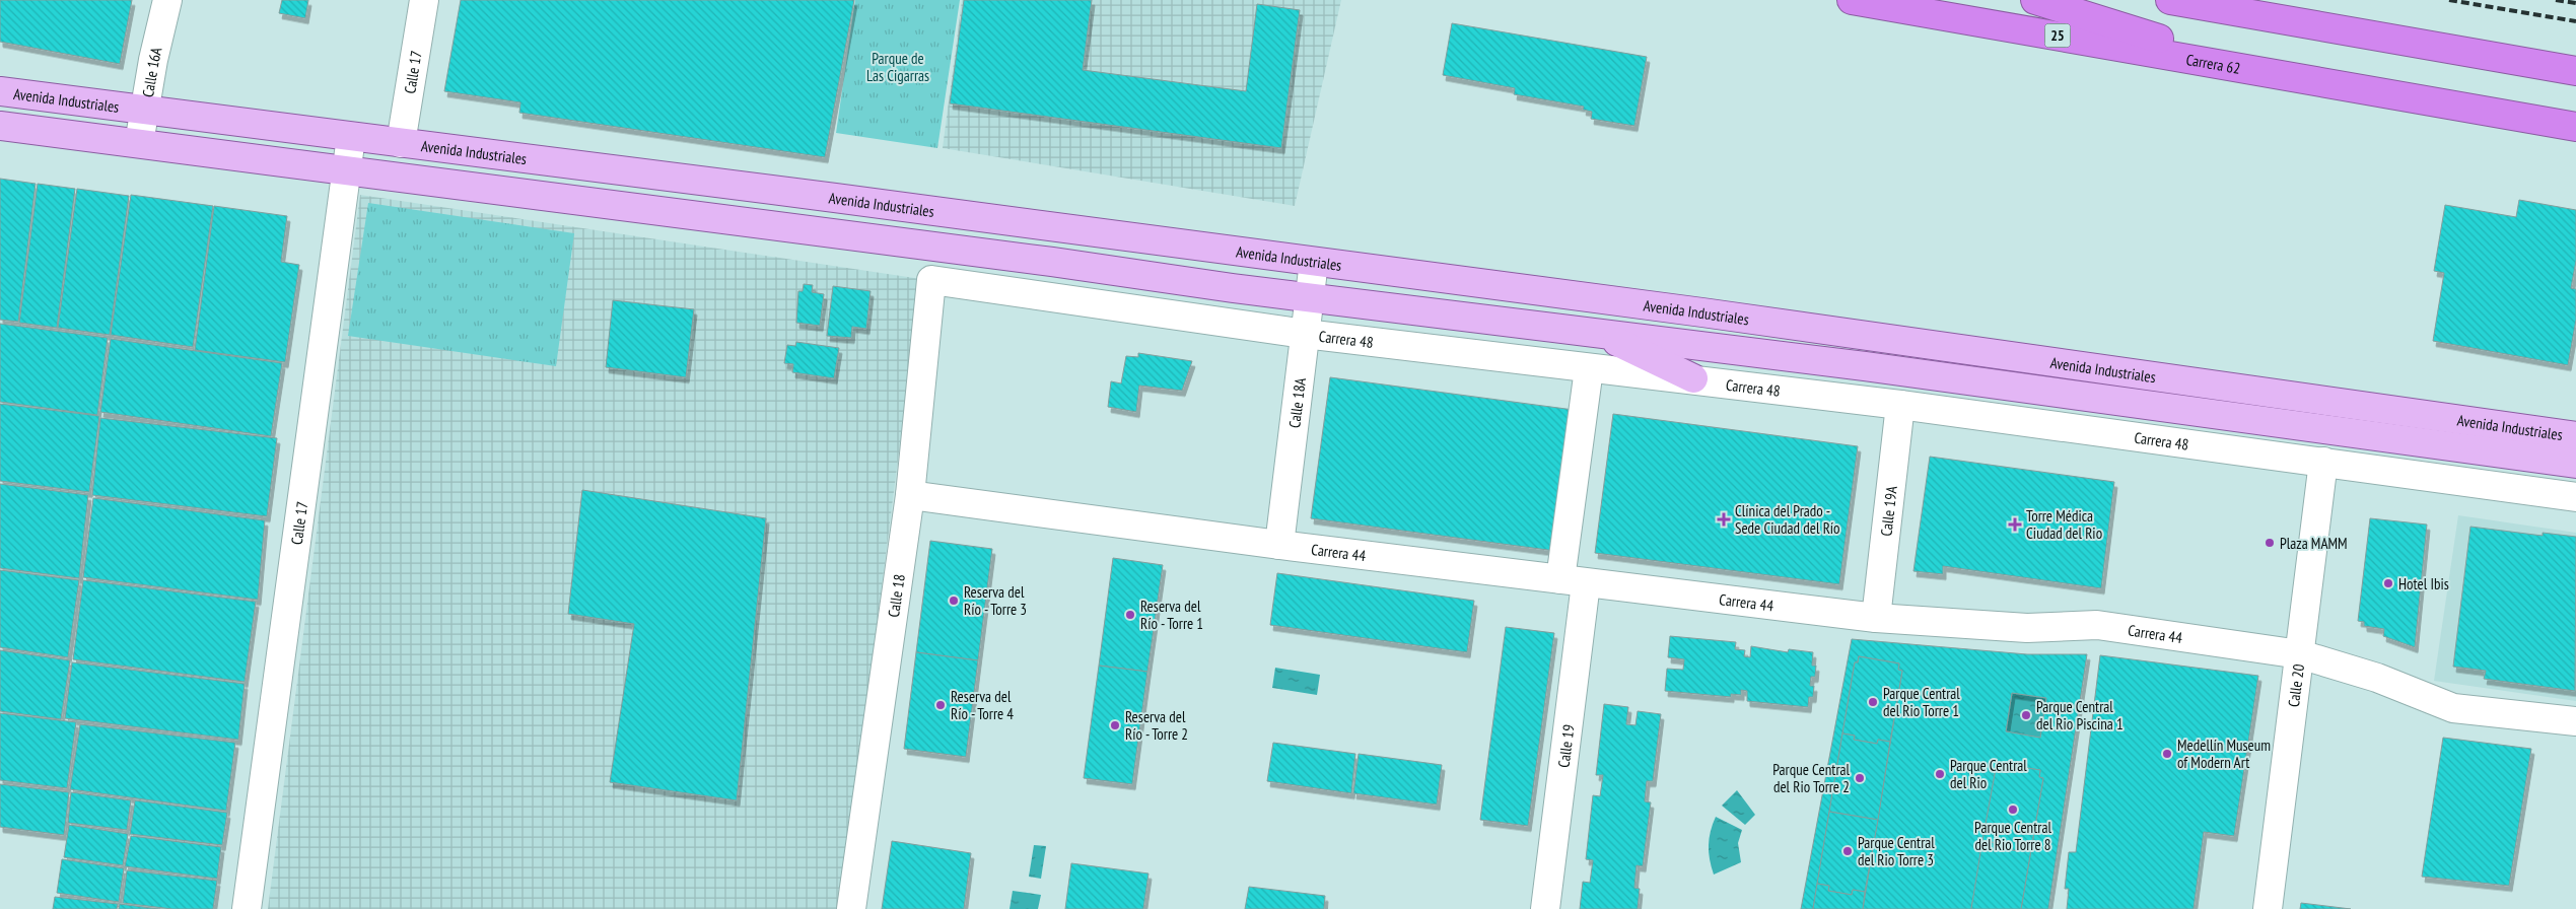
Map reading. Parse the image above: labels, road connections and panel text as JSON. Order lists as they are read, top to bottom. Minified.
{"streets":{"highway":["25","Carrera 62"],"main road":["Avenida Industriales"],"street":["Calle 16A","Calle 17","Carrera 48","Calle 18A","Calle 19A","Carrera 44","Calle 18","Calle 20","Calle 19"]},"crossings":[["Calle 16A","Avenida Industriales"],["Calle 17","Avenida Industriales"],["Avenida Industriales","Calle 18A"],["Carrera 48","Calle 18A"],["Carrera 48","Calle 19A"],["Carrera 48","Calle 18"],["Carrera 48","Calle 20"],["Calle 18A","Carrera 44"],["Calle 19A","Carrera 44"],["Carrera 44","Calle 18"],["Carrera 44","Calle 20"],["Carrera 44","Calle 19"]],"parks":["Parque de Las Cigarras"],"places":{"health":["Clínica del Prado - Sede Ciudad del Río","Torre Médica Ciudad del Rio"],"other":["Plaza MAMM","Hotel Ibis","Reserva del Río - Torre 3","Reserva del Río - Torre 1","Parque Central del Rio Torre 1","Reserva del Río - Torre 4","Parque Central del Rio Piscina 1","Reserva del Río - Torre 2","Medellín Museum of Modern Art","Parque Central del Rio","Parque Central del Rio Torre 2","Parque Central del Rio Torre 8","Parque Central del Rio Torre 3"]}}
